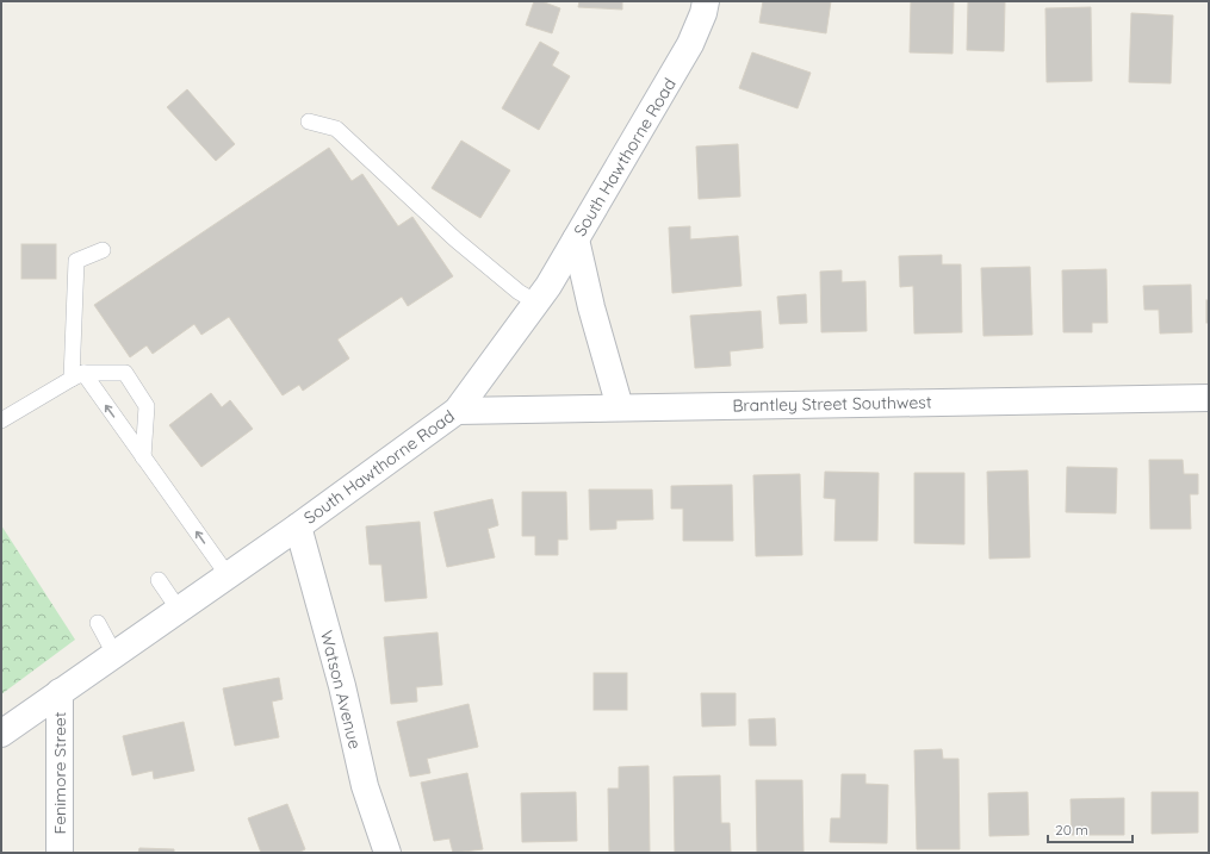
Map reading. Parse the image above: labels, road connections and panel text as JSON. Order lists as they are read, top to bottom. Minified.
{"streets":{"street":["South Hawthorne Road","Brantley Street Southwest","Watson Avenue","Fenimore Street"]},"crossings":[["South Hawthorne Road","Brantley Street Southwest"],["South Hawthorne Road","Watson Avenue"],["South Hawthorne Road","Fenimore Street"]],"scale_bar":"20 m"}
